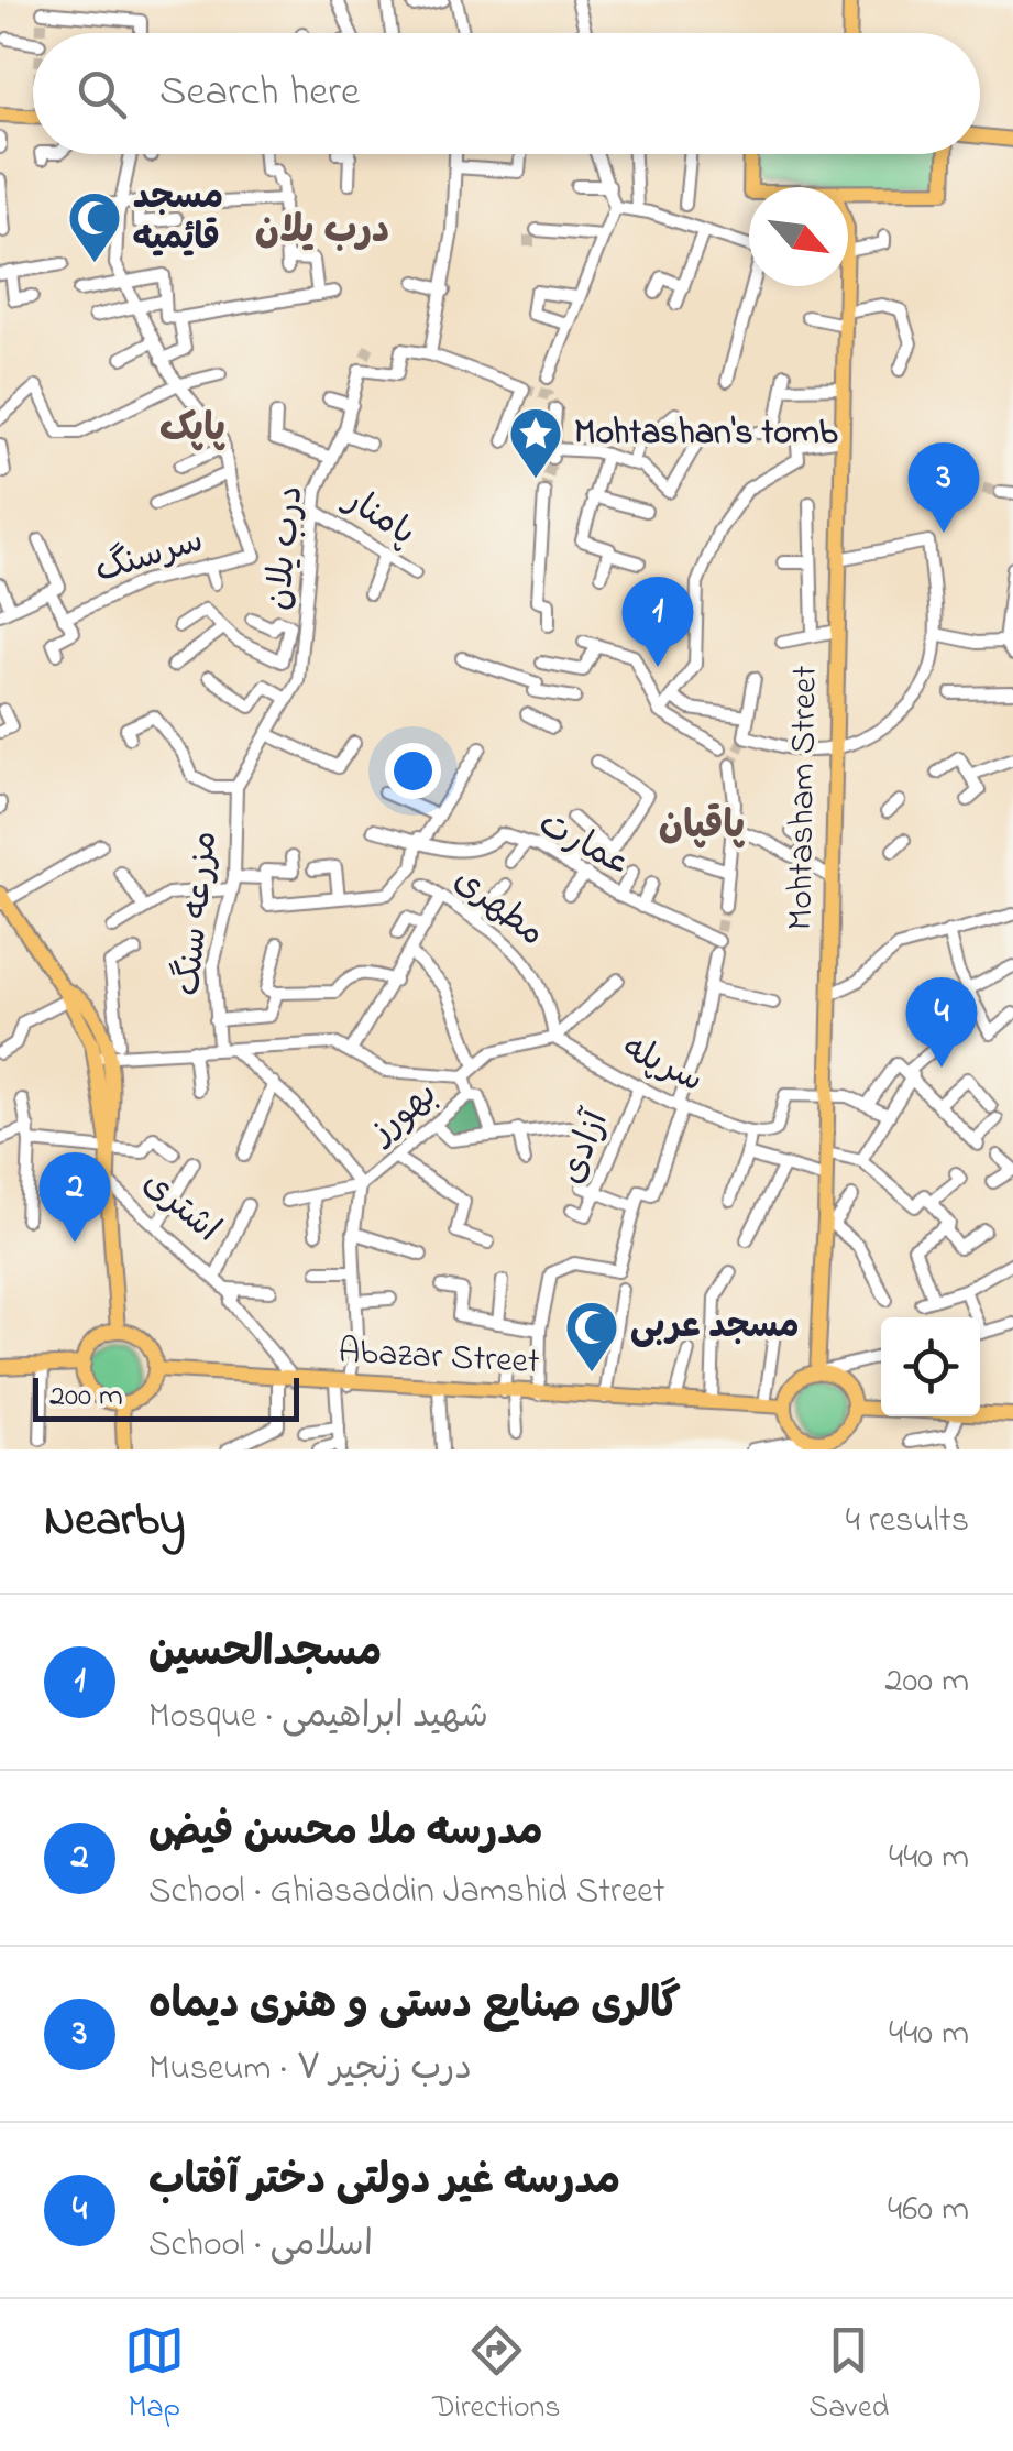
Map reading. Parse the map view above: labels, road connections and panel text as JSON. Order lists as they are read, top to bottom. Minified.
{"streets":{"main road":["Mohtasham Street","Abazar Street"],"street":["پامنار","درب یلان","سرسنگ","عمارت","مطهری","مزرعه سنگ","سرپله","بهورز","آزادی","اشتری"]},"crossings":[["پامنار","درب یلان"],["درب یلان","مزرعه سنگ"],["Mohtasham Street","Abazar Street"],["مطهری","سرپله"],["سرپله","آزادی"],["اشتری","Abazar Street"]],"districts":["درب یلان","پاپک","پاقپان"],"places":{"mosque":["مسجد قایٔمیه","مسجد عربی"],"place":["Mohtashan's tomb"]},"scale_bar":"200 m","north":"bottom right","page":{"search":"Search here","pins":["3","1","4","2"],"scale":"200 m","heading":["Nearby","4 results"],"list":[{"mark":"1","name":"مسجدالحسین","note":"Mosque · شهید ابراهیمی","value":"200 m"},{"mark":"2","name":"مدرسه ملا محسن فیض","note":"School · Ghiasaddin Jamshid Street","value":"440 m"},{"mark":"3","name":"گالری صنایع دستی و هنری دیماه","note":"Museum · درب زنجیر ۷","value":"440 m"},{"mark":"4","name":"مدرسه غیر دولتی دختر آفتاب","note":"School · اسلامی","value":"460 m"}],"nav":["Map","Directions","Saved"]}}
